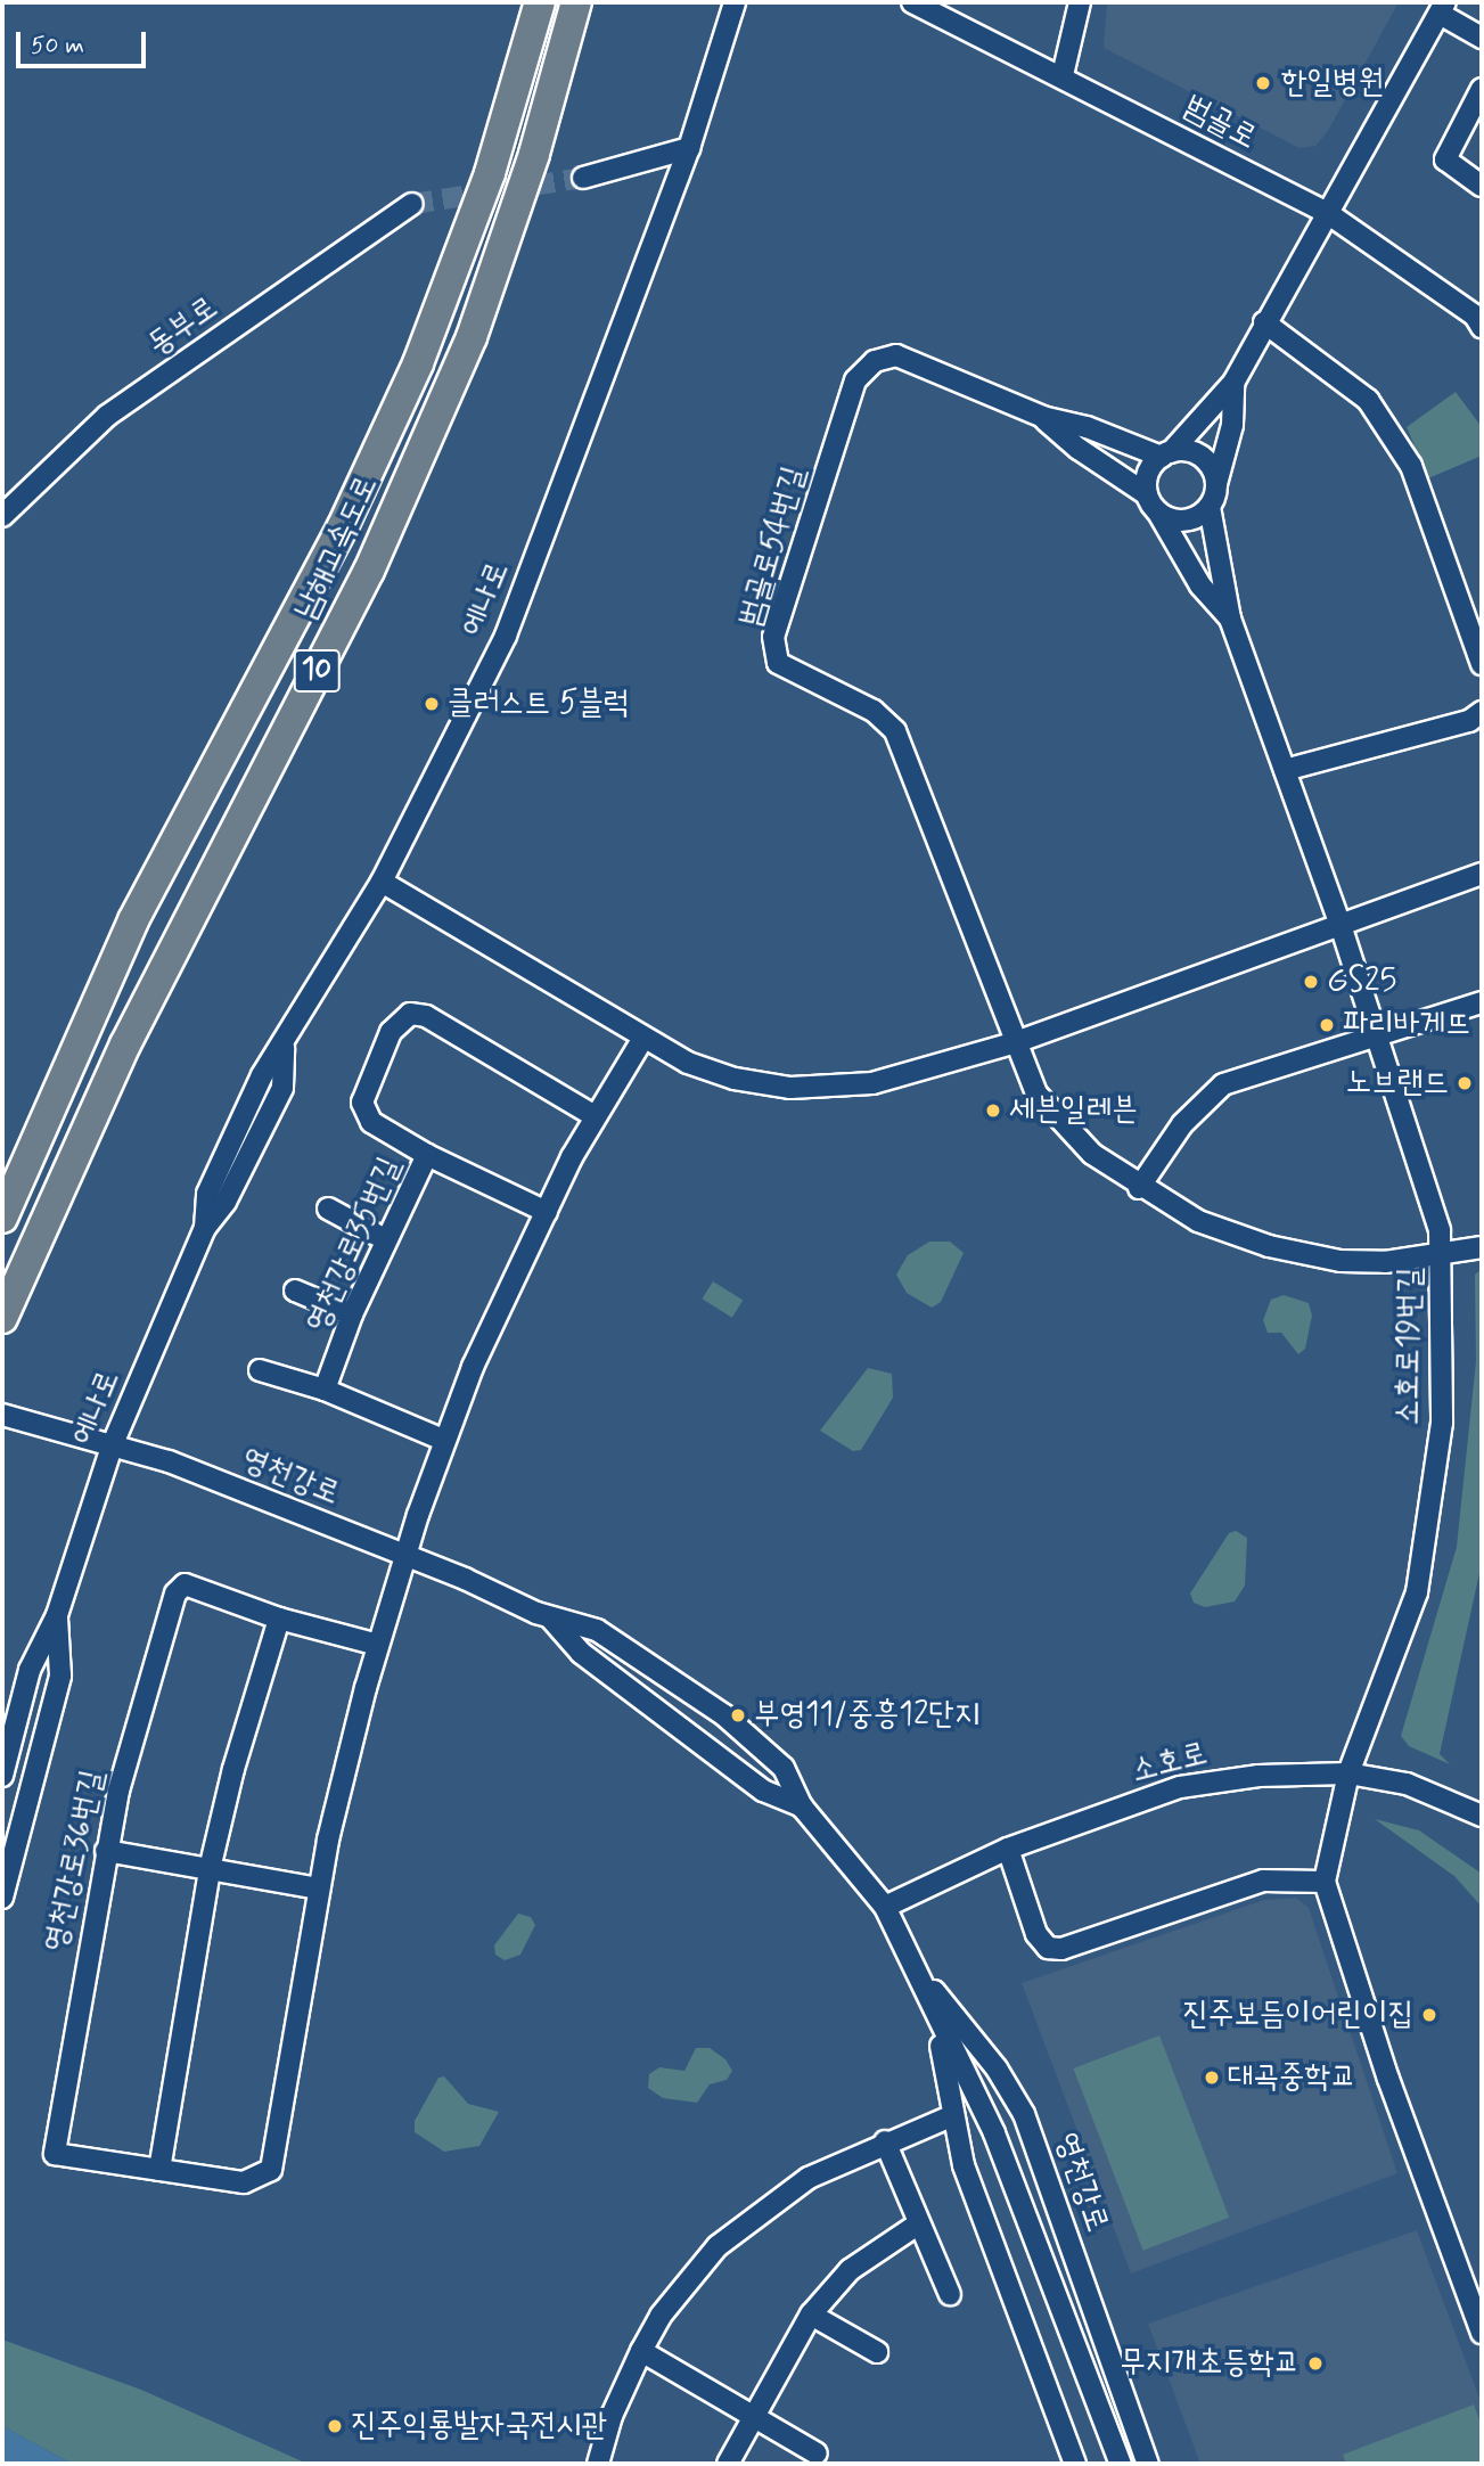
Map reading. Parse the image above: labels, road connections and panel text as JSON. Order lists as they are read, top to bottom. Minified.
{"streets":{"highway":["남해고속도로","10"],"street":["범골로","동부로","범골로54번길","에나로","영천강로35번길","소호로19번길","영천강로","소호로","영천강로36번길"]},"crossings":[["에나로","영천강로"],["소호로19번길","소호로"],["영천강로","소호로"],["영천강로","영천강로36번길"]],"places":["한일병원","클러스트 5블럭","GS25","파리바게뜨","노브랜드","세븐일레븐","부영11/중흥12단지","진주보듬이어린이집","대곡중학교","무지개초등학교","진주익룡발자국전시관"],"scale_bar":"50 m"}
